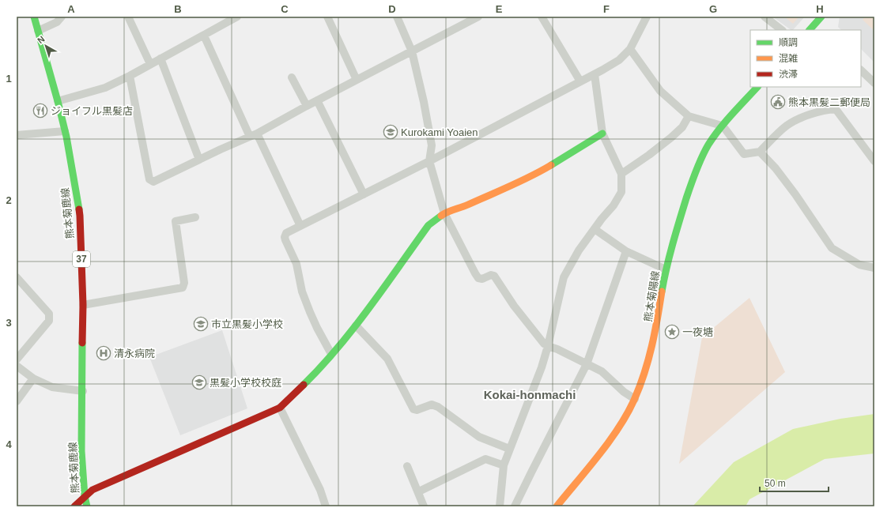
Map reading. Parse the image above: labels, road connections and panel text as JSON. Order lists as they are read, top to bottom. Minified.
{"streets":{"main road":["熊本菊鹿線","37","熊本菊陽線"]},"districts":["Kokai-honmachi"],"places":{"public building":["熊本黒髪二郵便局"],"restaurant":["ジョイフル黒髪店"],"school or university":["Kurokami Yoaien","市立黒髪小学校","黒髪小学校校庭"],"place":["一夜塘"],"hospital":["清永病院"]},"legend":["順調","混雑","渋滞"],"scale_bar":"50 m","north":"top left","grid":{"columns":["A","B","C","D","E","F","G","H"],"rows":["1","2","3","4"]}}
